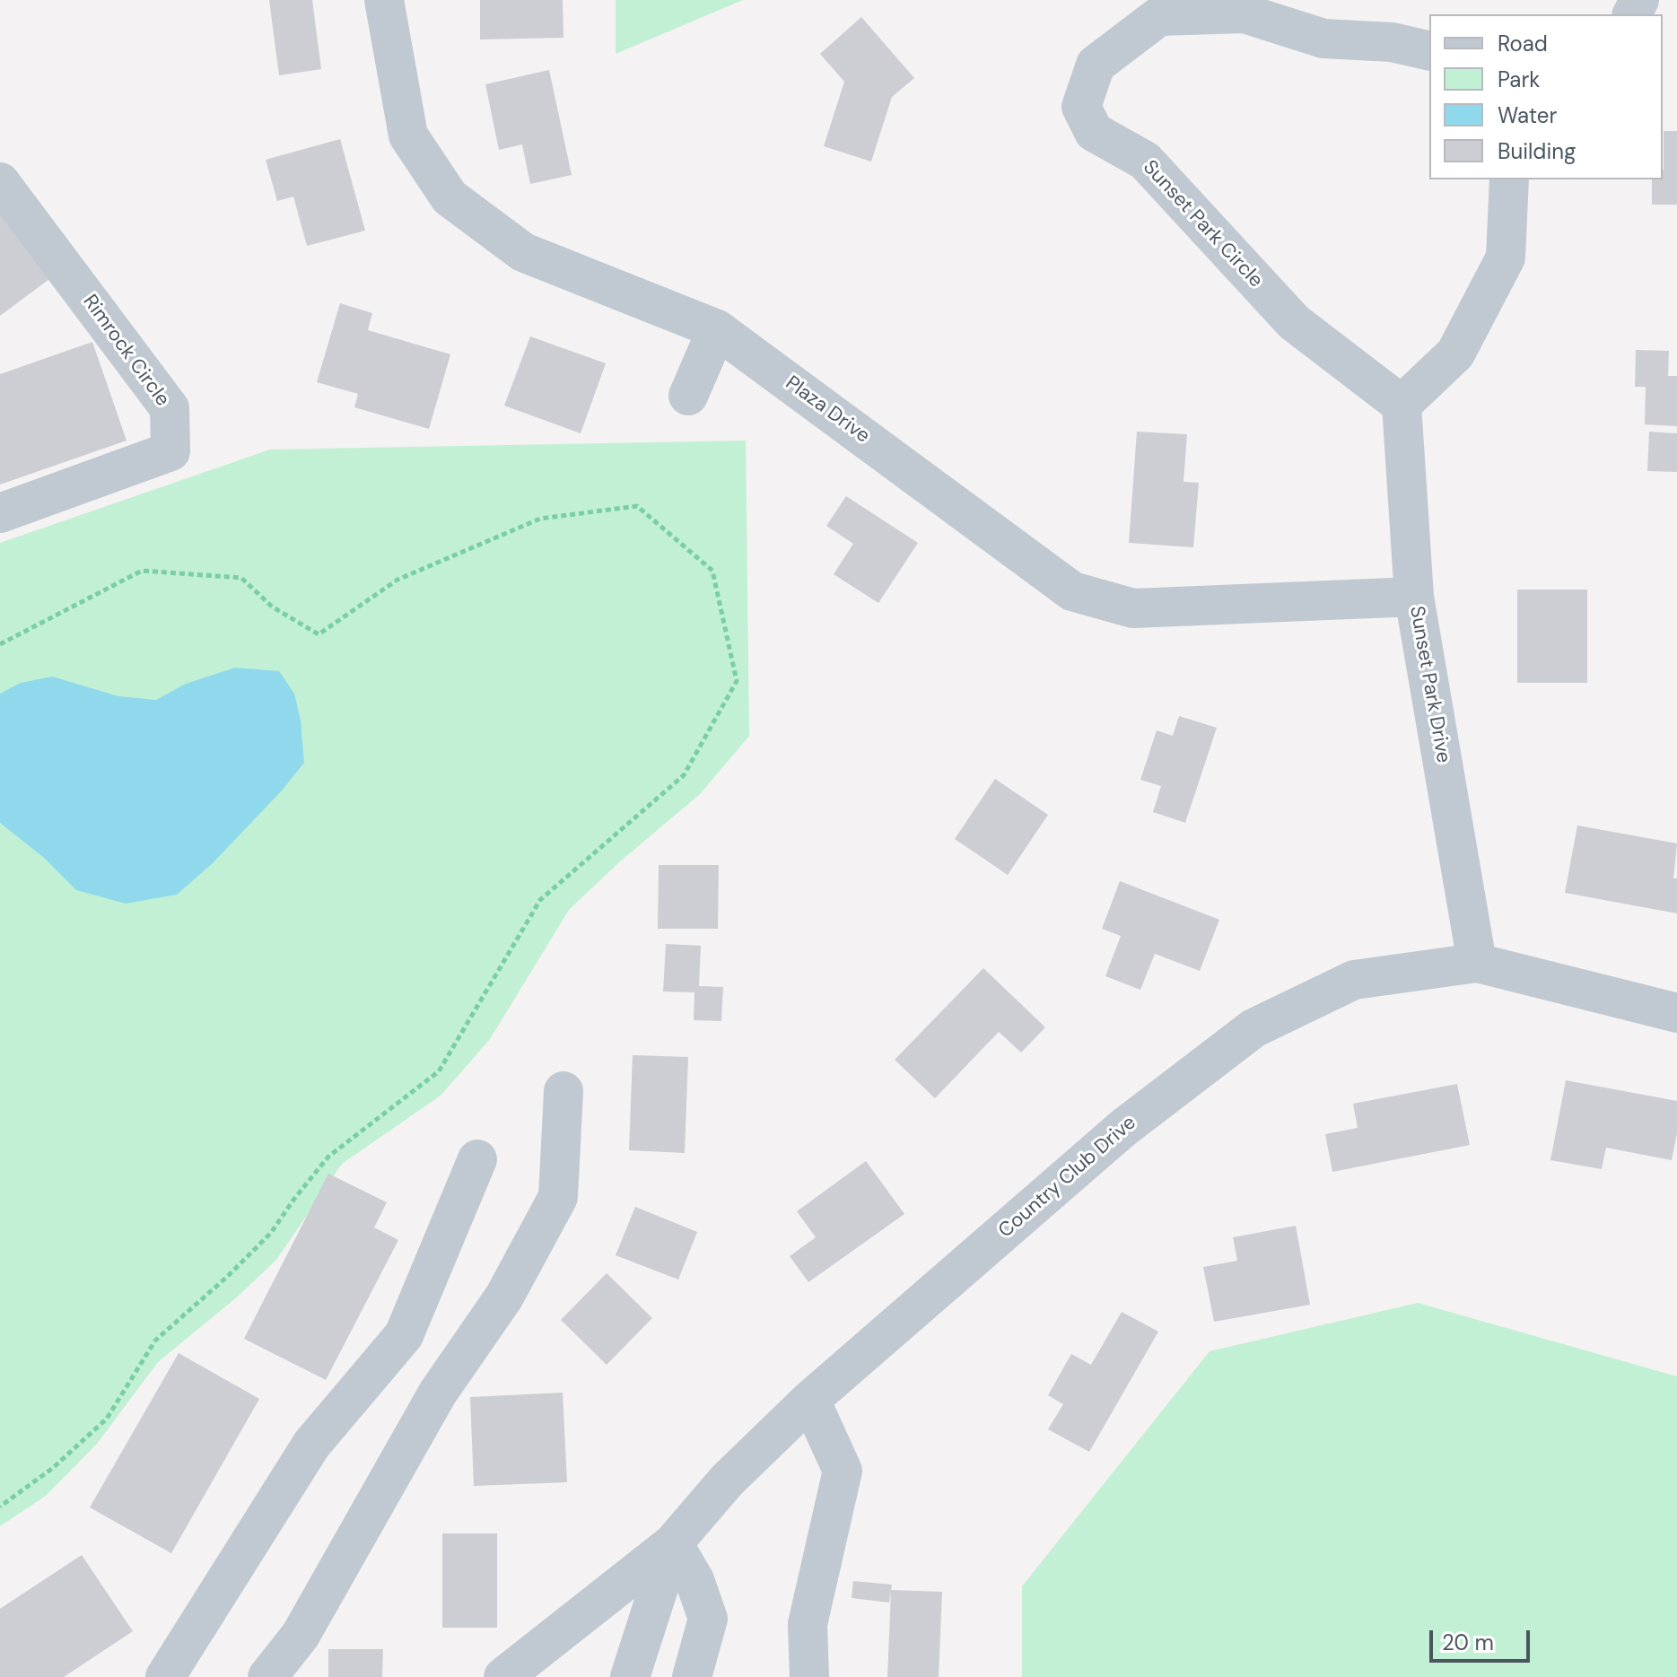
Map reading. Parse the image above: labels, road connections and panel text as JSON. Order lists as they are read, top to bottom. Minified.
{"streets":{"street":["Sunset Park Circle","Rimrock Circle","Plaza Drive","Sunset Park Drive","Country Club Drive"]},"crossings":[["Sunset Park Circle","Sunset Park Drive"],["Plaza Drive","Sunset Park Drive"],["Sunset Park Drive","Country Club Drive"]],"legend":["Road","Park","Water","Building"],"scale_bar":"20 m"}
